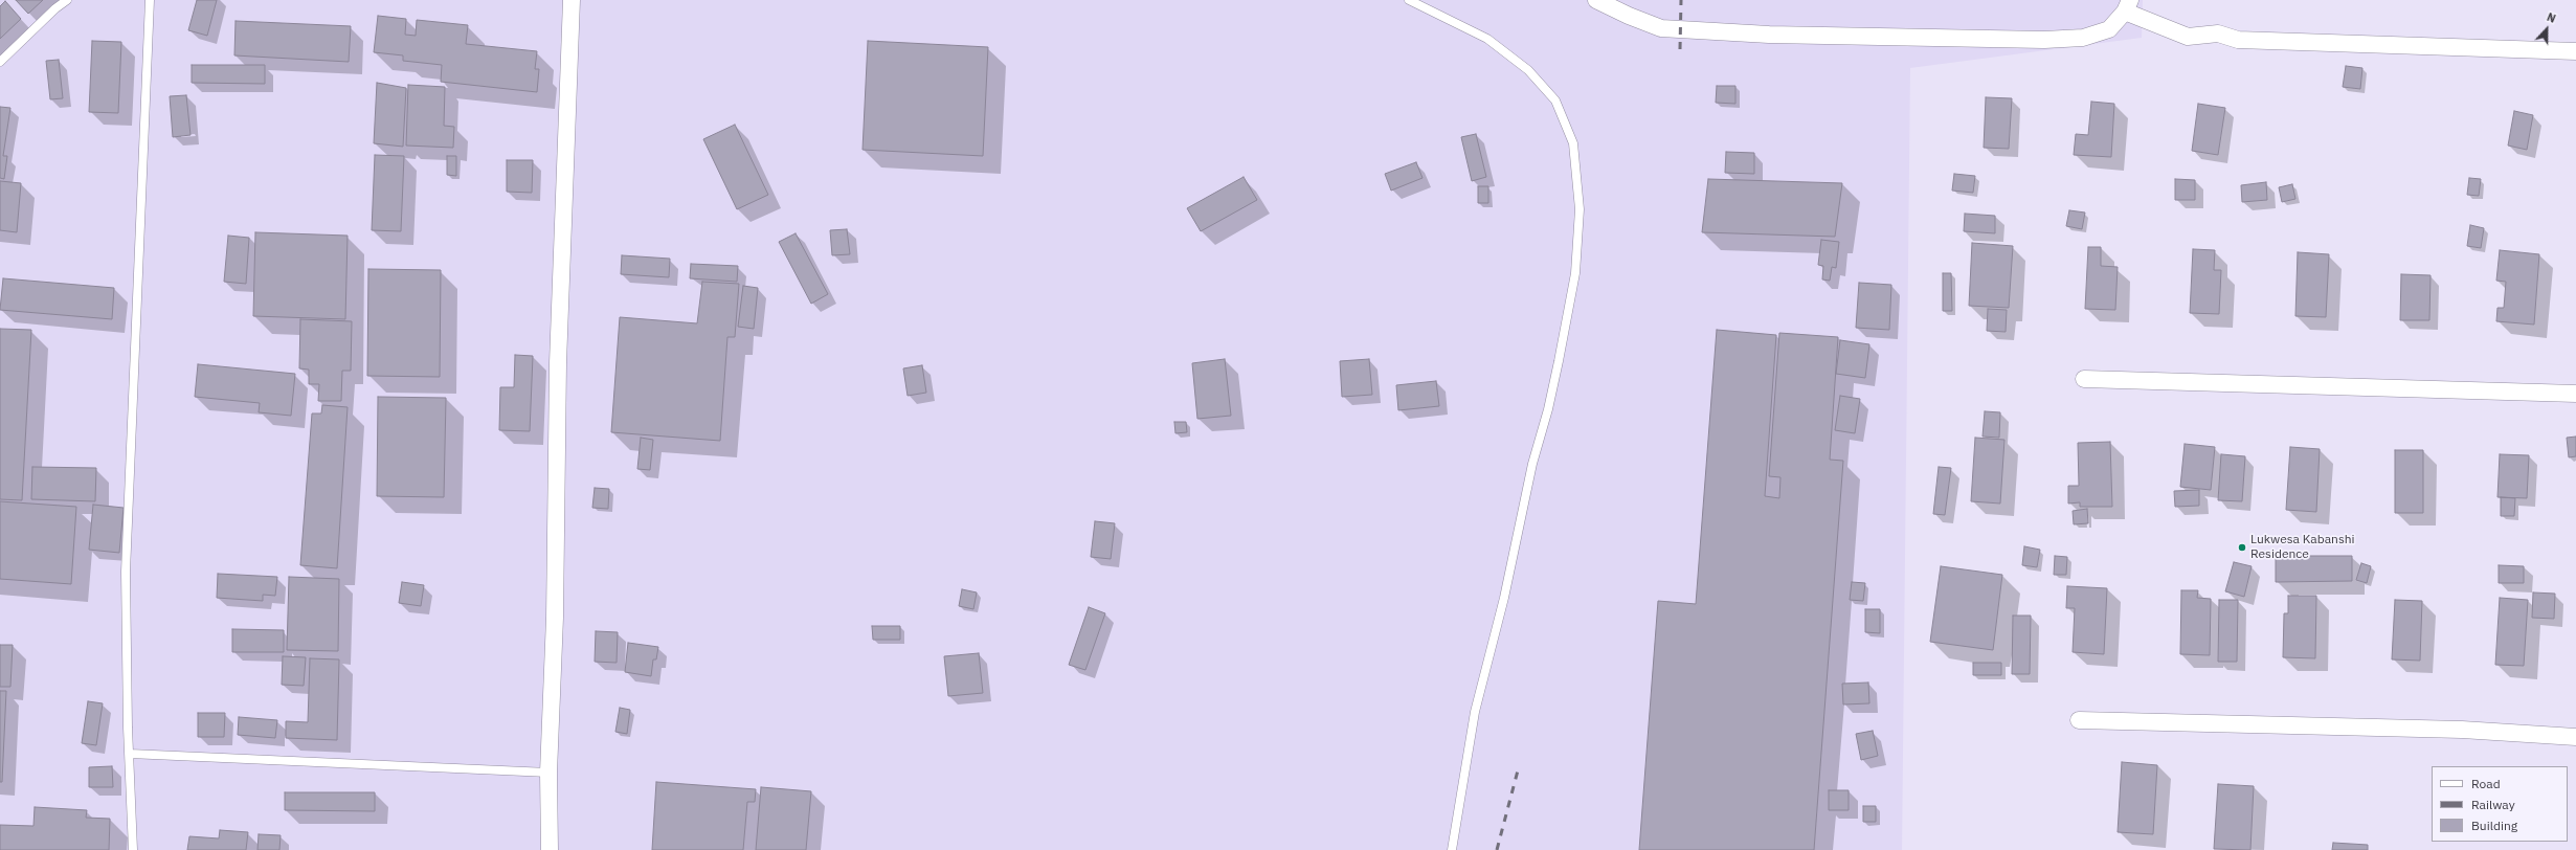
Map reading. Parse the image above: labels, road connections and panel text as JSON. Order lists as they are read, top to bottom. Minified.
{"places":["Lukwesa Kabanshi Residence"],"legend":["Road","Railway","Building"],"north":"top"}
